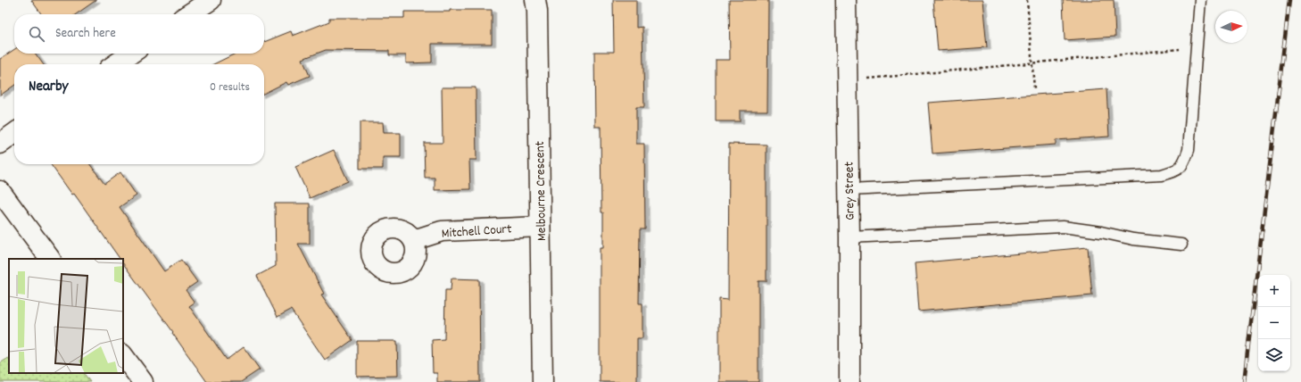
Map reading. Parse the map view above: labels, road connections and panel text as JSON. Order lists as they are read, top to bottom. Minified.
{"streets":{"street":["Melbourne Crescent","Grey Street","Mitchell Court"]},"crossings":[["Melbourne Crescent","Mitchell Court"]],"north":"right","page":{"search":"Search here","heading":["Nearby","0 results"],"map_buttons":["+","−"]}}
